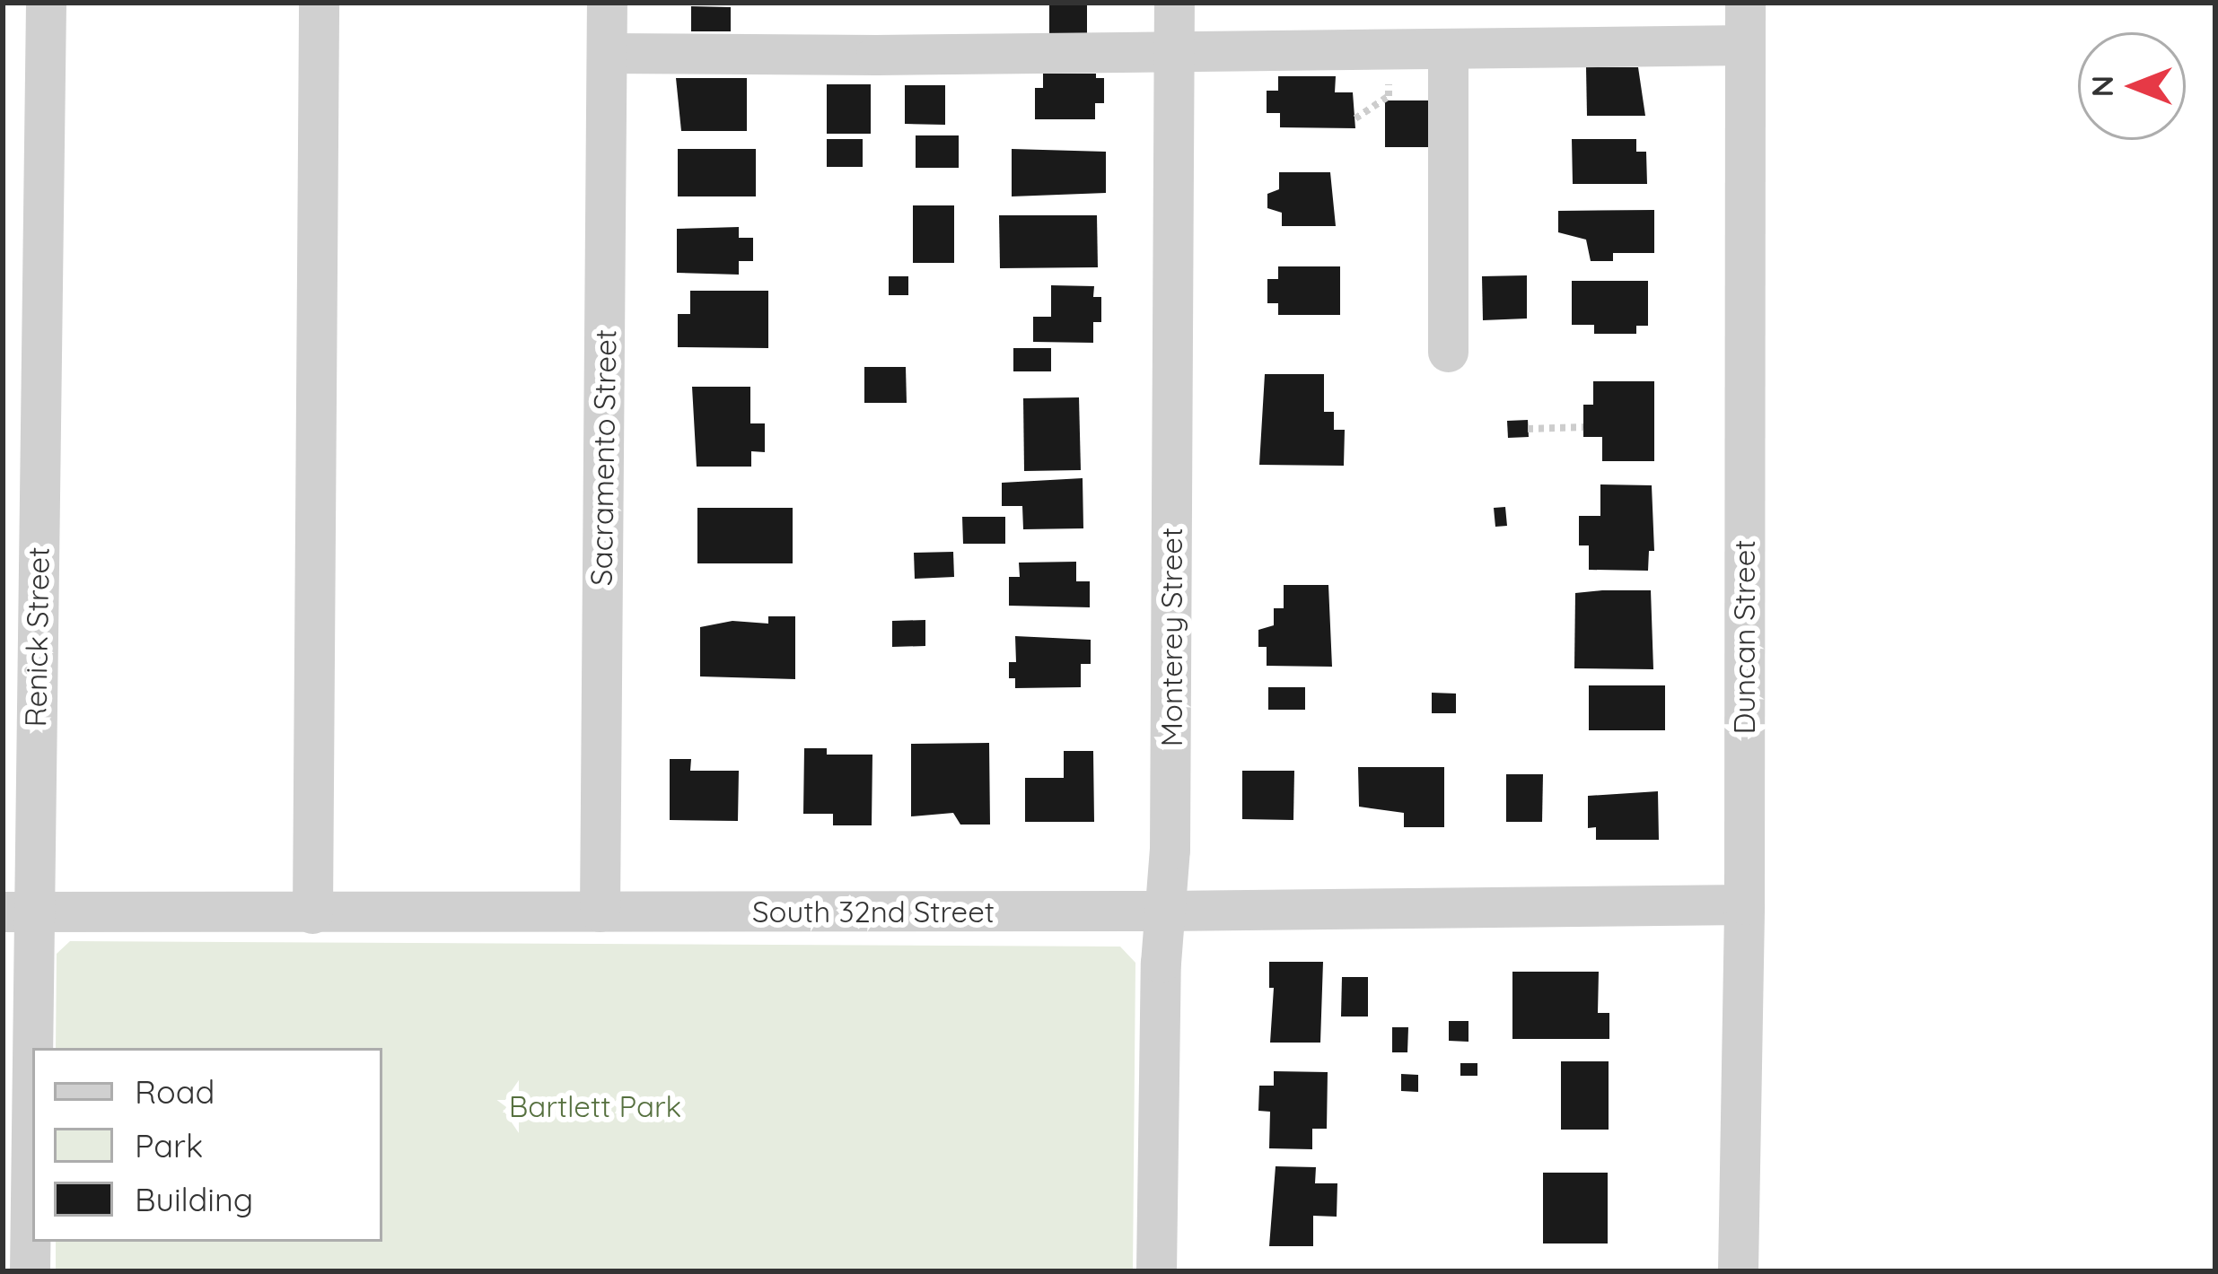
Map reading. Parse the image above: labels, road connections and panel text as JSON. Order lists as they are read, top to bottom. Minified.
{"streets":{"street":["Sacramento Street","Renick Street","Monterey Street","Duncan Street","South 32nd Street"]},"crossings":[["Sacramento Street","South 32nd Street"],["Renick Street","South 32nd Street"],["Monterey Street","South 32nd Street"],["Duncan Street","South 32nd Street"]],"parks":["Bartlett Park"],"legend":["Road","Park","Building"],"north":"left"}
